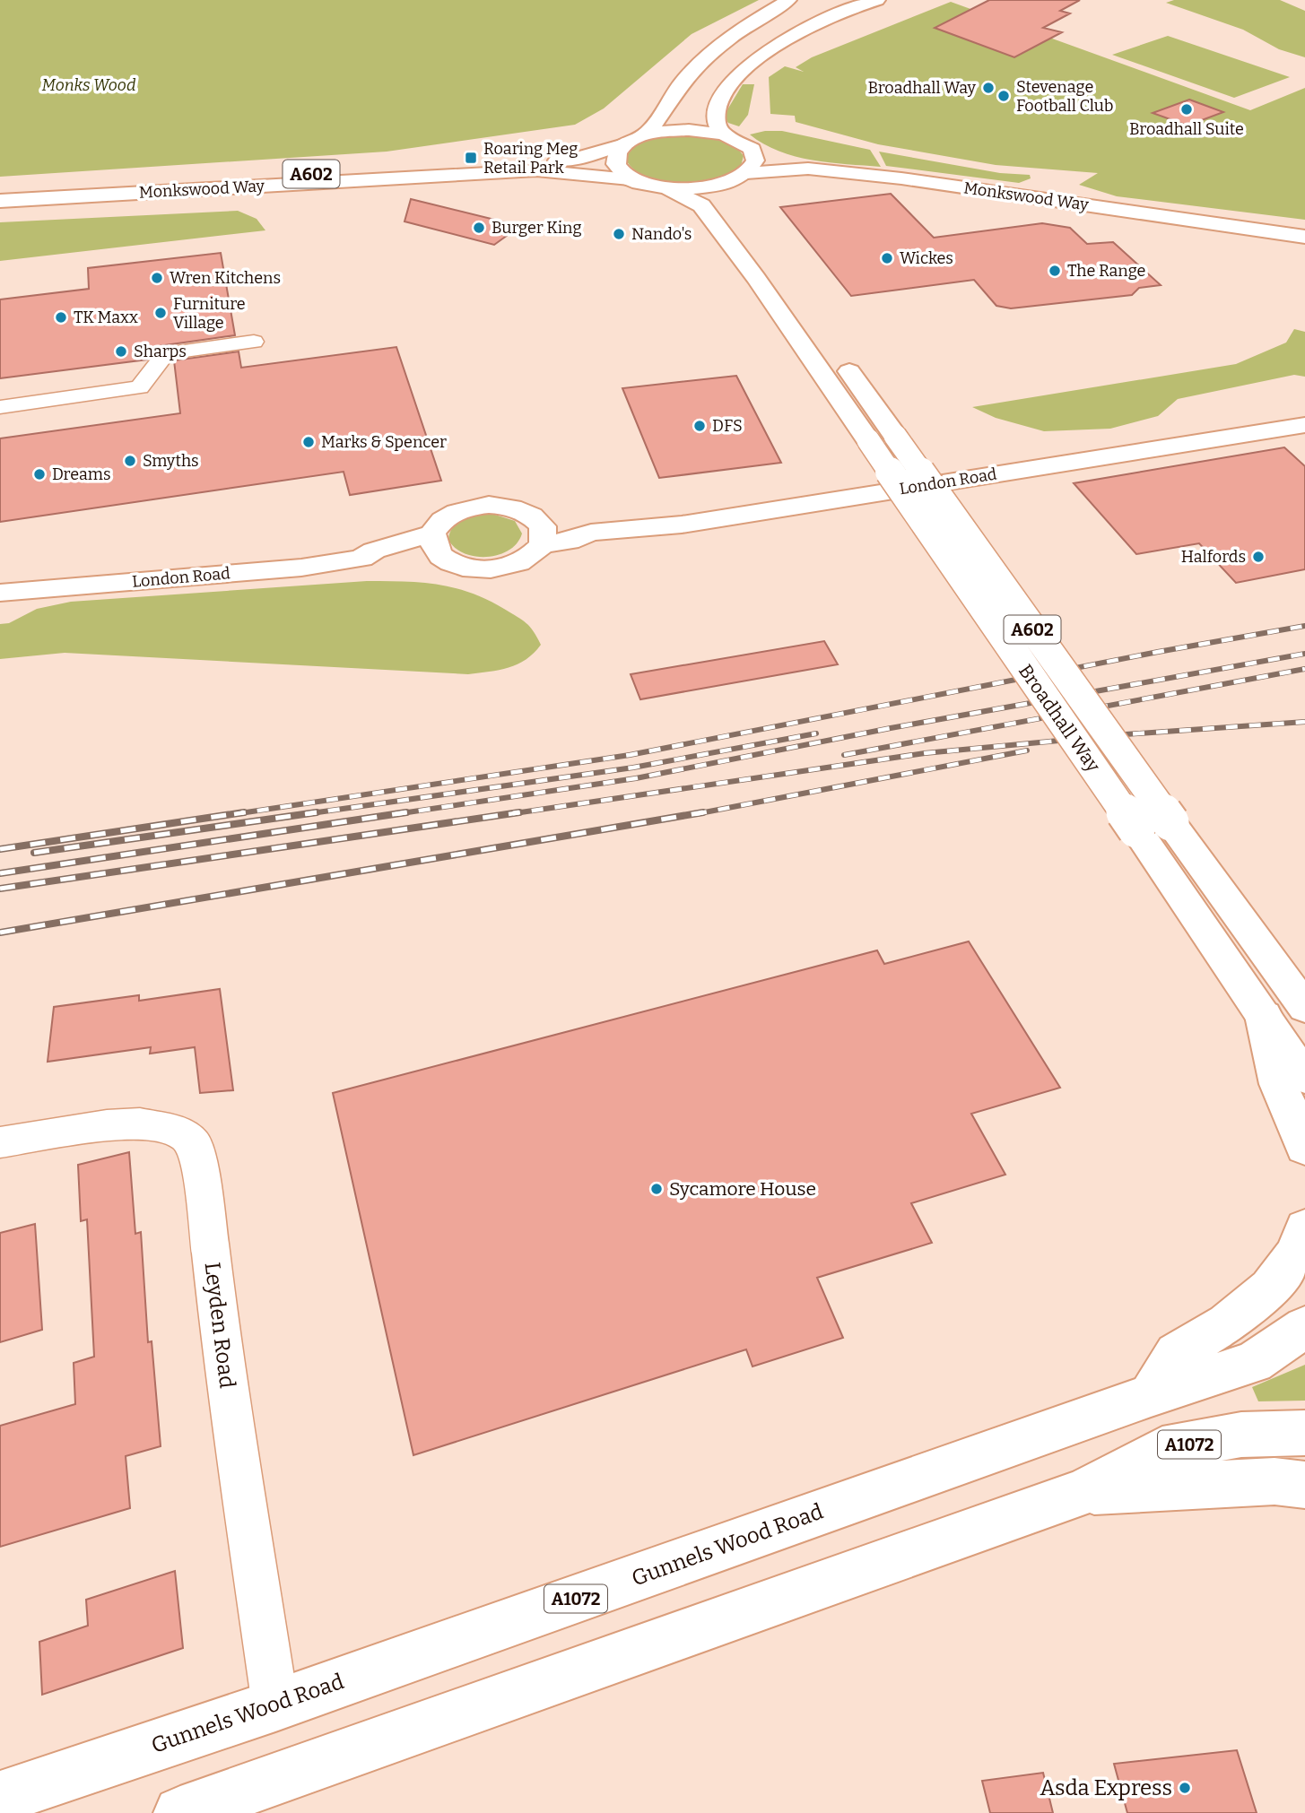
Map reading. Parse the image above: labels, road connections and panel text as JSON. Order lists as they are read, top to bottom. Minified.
{"streets":{"main road":["A602","Monkswood Way","London Road","Broadhall Way","A1072","Gunnels Wood Road"],"street":["Leyden Road"]},"crossings":[["Monkswood Way","Broadhall Way"],["Leyden Road","Gunnels Wood Road"]],"parks":["Monks Wood"],"places":{"other":["Broadhall Way","Stevenage Football Club","Broadhall Suite","Burger King","Nando's","Wickes","The Range","Wren Kitchens","Furniture Village","TK Maxx","Sharps","DFS","Marks & Spencer","Smyths","Dreams","Halfords","Sycamore House","Asda Express"],"transit":["Roaring Meg Retail Park"]}}
